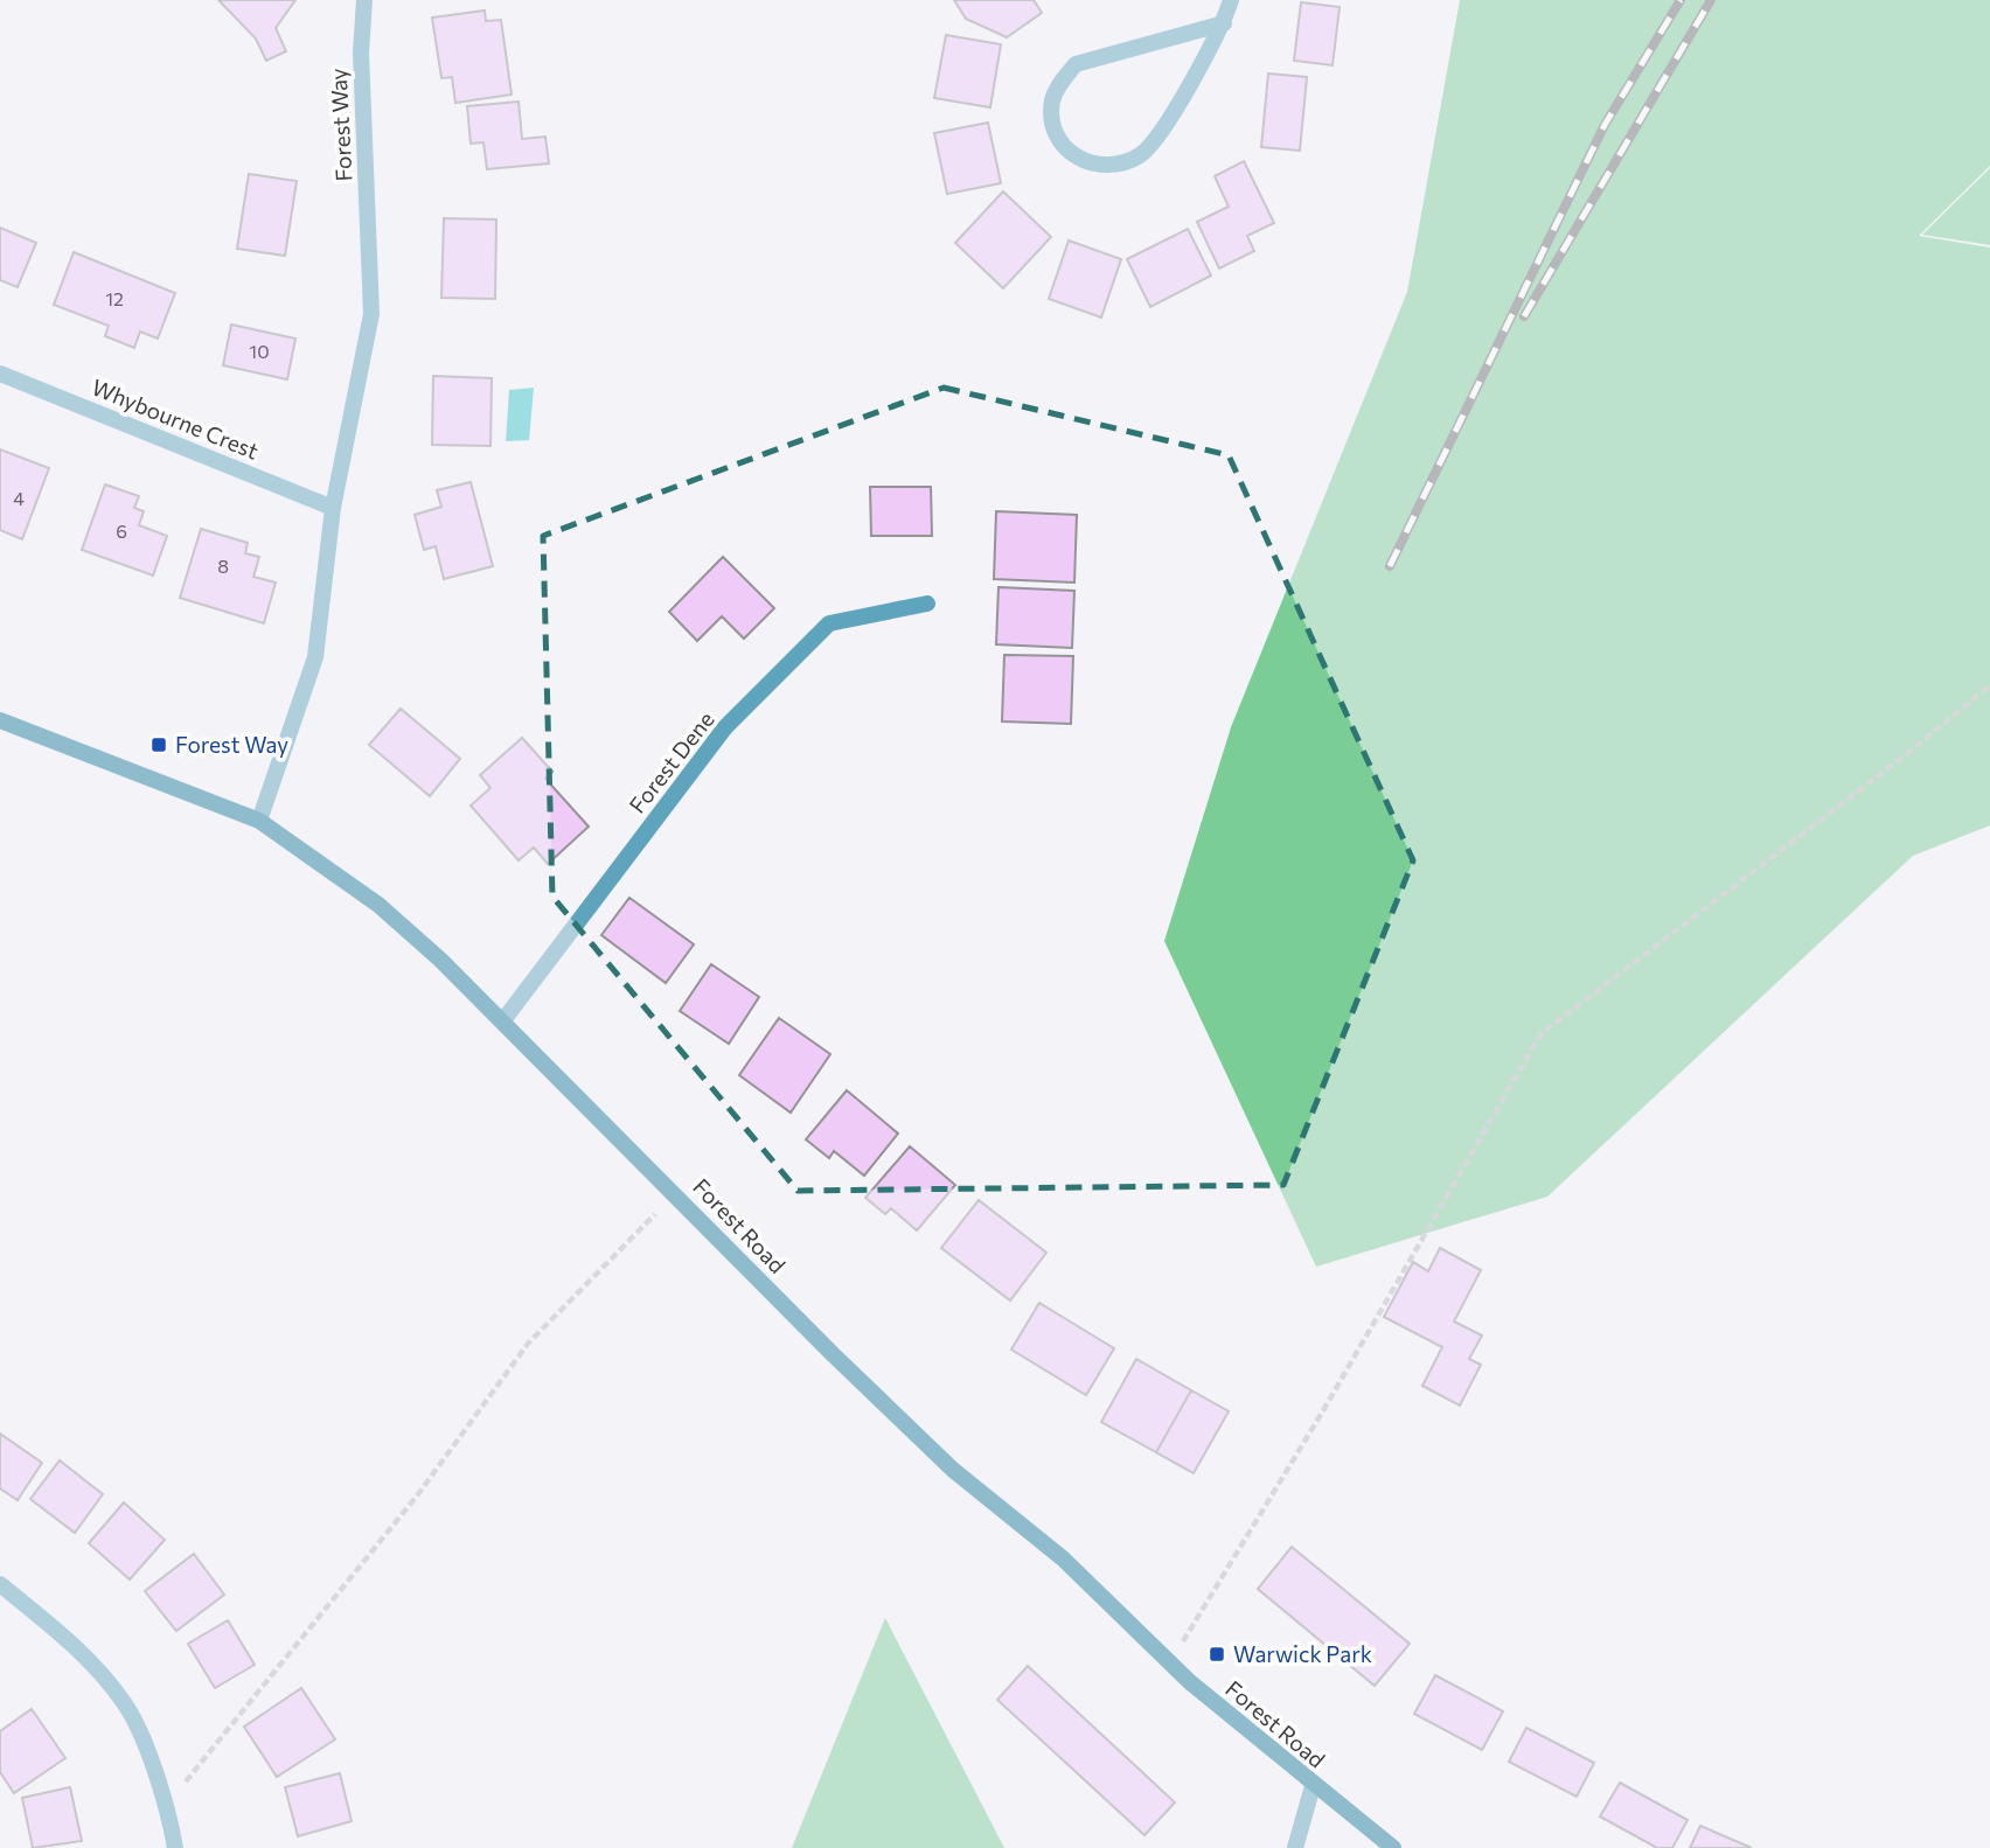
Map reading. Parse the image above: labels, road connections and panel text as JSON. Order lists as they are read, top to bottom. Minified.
{"streets":{"street":["Forest Way","Whybourne Crest","Forest Dene","Forest Road"]},"crossings":[["Forest Way","Whybourne Crest"],["Forest Way","Forest Road"],["Forest Dene","Forest Road"]],"places":{"transit":["Forest Way","Warwick Park"]},"house_numbers":["12","10","4","6","8"]}
